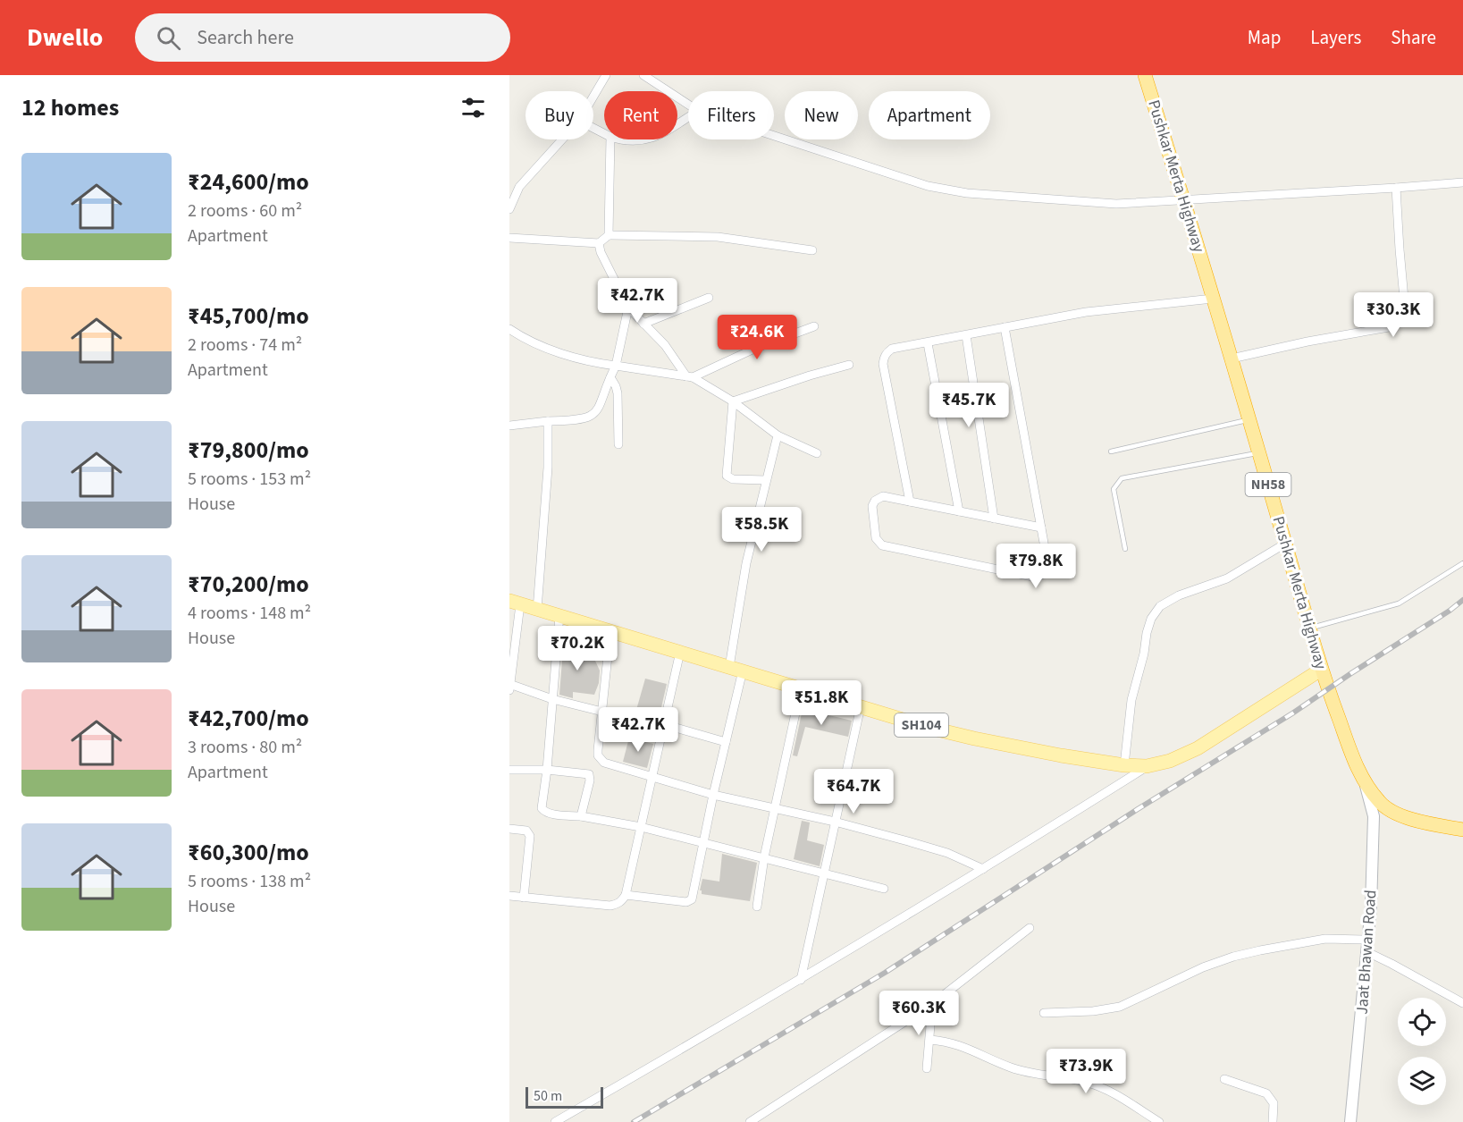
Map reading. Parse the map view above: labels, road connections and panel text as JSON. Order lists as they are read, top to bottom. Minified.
{"streets":{"highway":["Pushkar Merta Highway","NH58"],"main road":["SH104"],"street":["Jaat Bhawan Road"]},"crossings":[["Pushkar Merta Highway","SH104"],["Pushkar Merta Highway","Jaat Bhawan Road"]],"scale_bar":"50 m","page":{"header":"Dwello","search":"Search here","nav":["Map","Layers","Share"],"heading":"12 homes","chip":["Buy","Rent","Filters","New","Apartment"],"list":[{"name":"₹24,600/mo","note":"2 rooms · 60 m² · Apartment"},{"name":"₹45,700/mo","note":"2 rooms · 74 m² · Apartment"},{"name":"₹79,800/mo","note":"5 rooms · 153 m² · House"},{"name":"₹70,200/mo","note":"4 rooms · 148 m² · House"},{"name":"₹42,700/mo","note":"3 rooms · 80 m² · Apartment"},{"name":"₹60,300/mo","note":"5 rooms · 138 m² · House"}],"price":["₹42.7K","₹30.3K","₹24.6K","₹45.7K","₹58.5K","₹79.8K","₹70.2K","₹51.8K","₹42.7K","₹64.7K","₹60.3K","₹73.9K"],"scale":"50 m"}}
